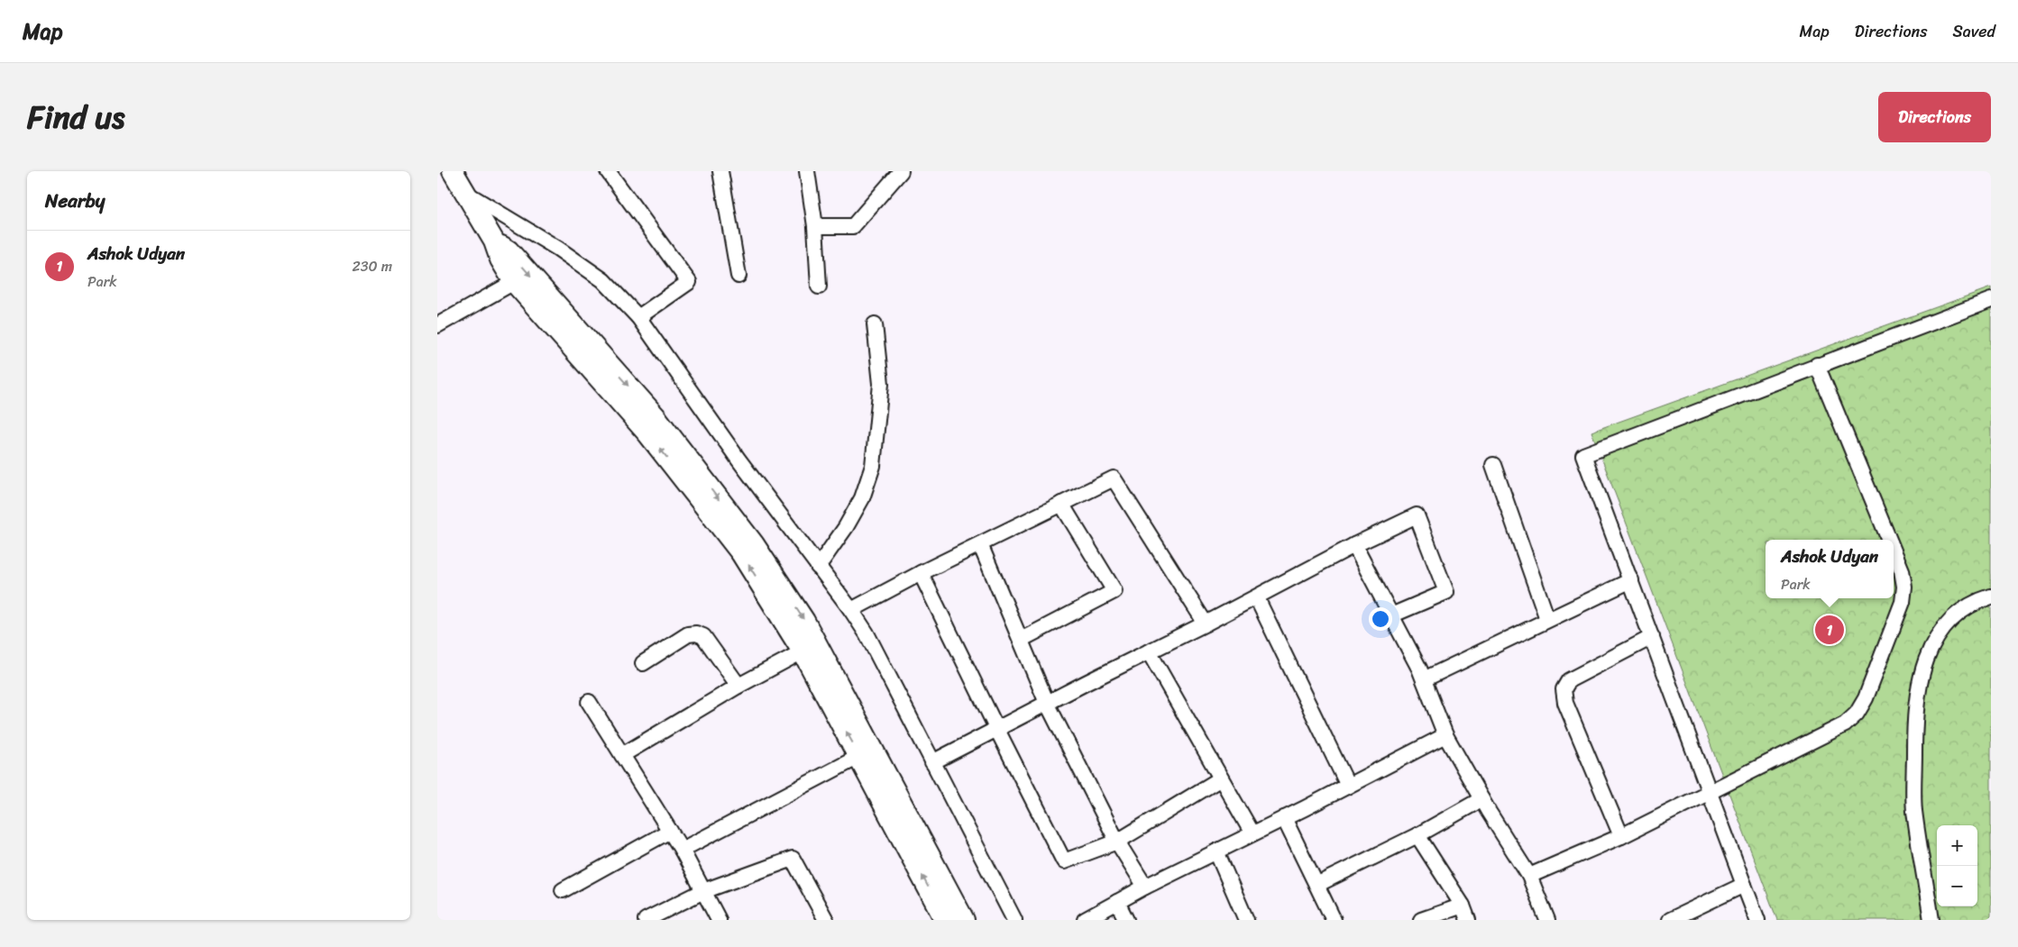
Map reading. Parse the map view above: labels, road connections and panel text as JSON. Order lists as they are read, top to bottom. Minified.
{"page":{"header":"Map","nav":["Map","Directions","Saved"],"title":"Find us","buttons":"Directions","heading":"Nearby","list":[{"mark":"1","name":"Ashok Udyan","note":"Park","value":"230 m"}],"popup":["Ashok Udyan","Park"],"pins":"1","map_buttons":["+","−"]}}
